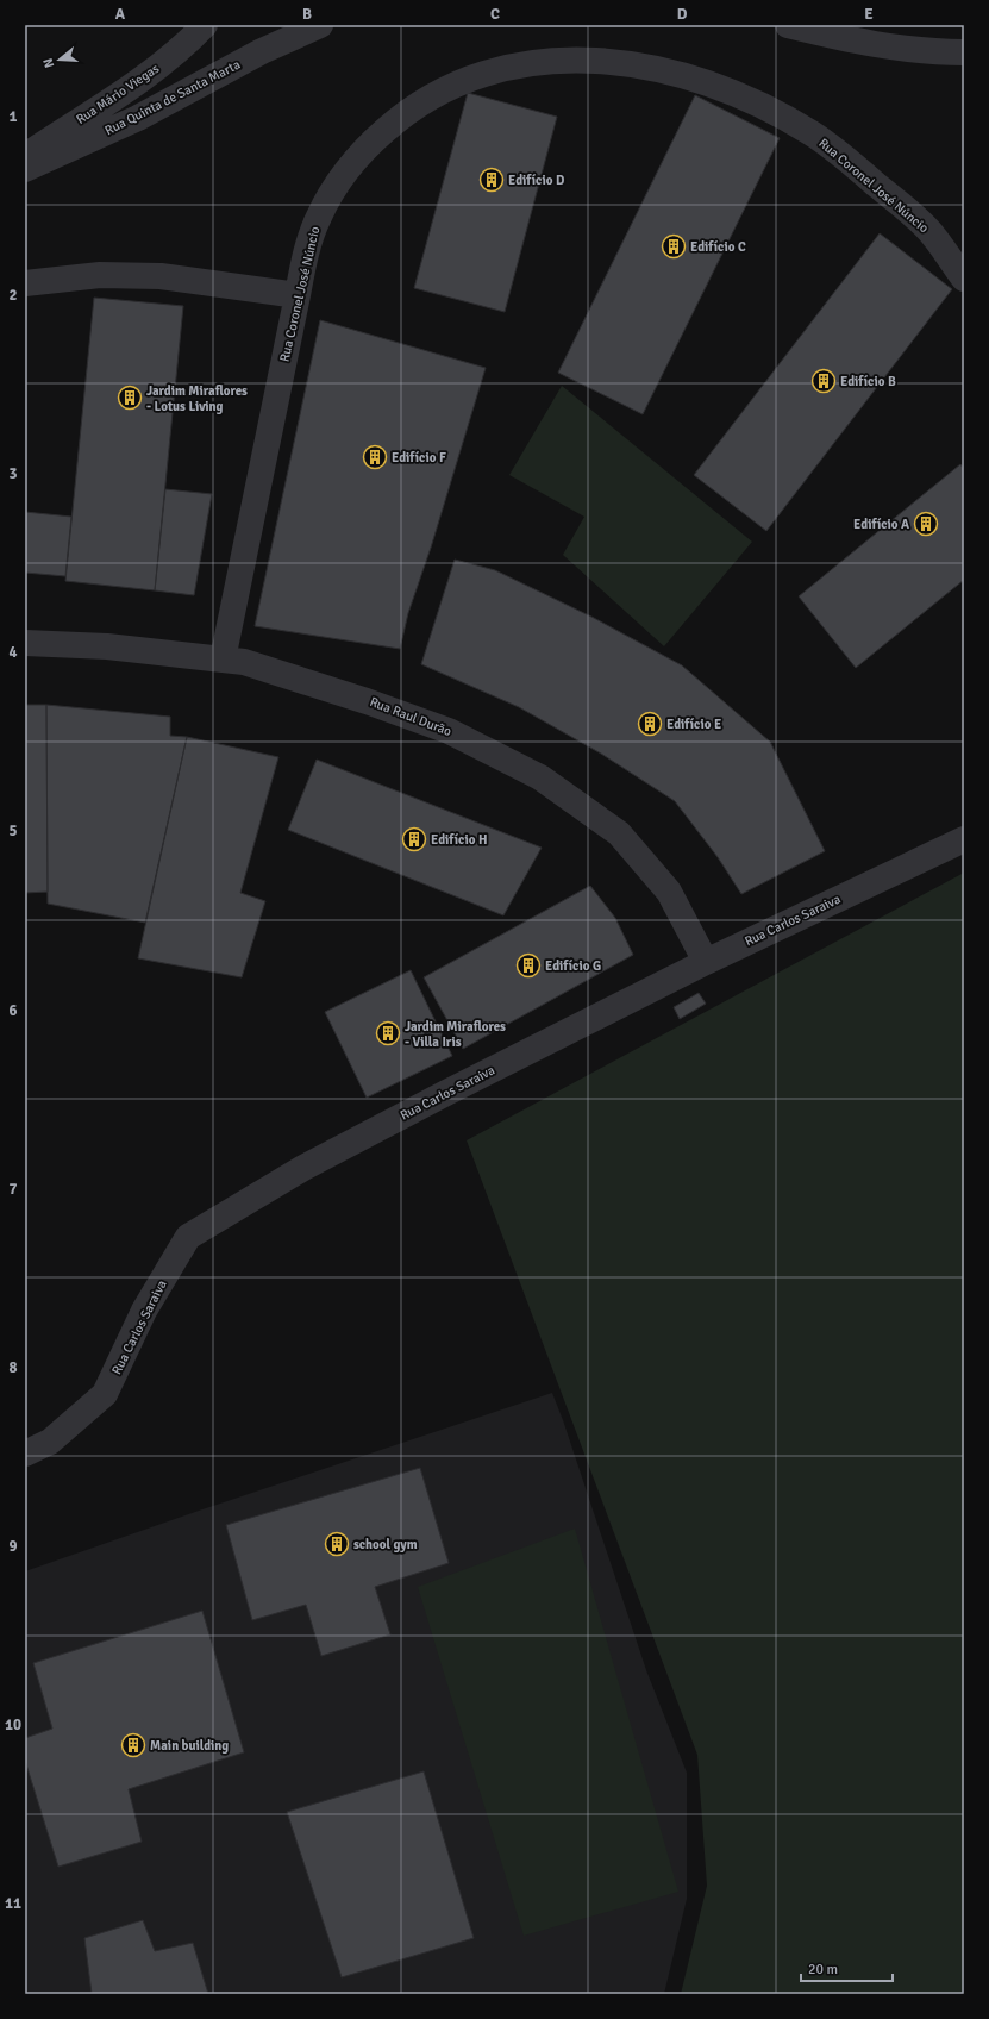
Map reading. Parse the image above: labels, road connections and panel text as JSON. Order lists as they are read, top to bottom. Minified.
{"streets":{"street":["Rua Mário Viegas","Rua Quinta de Santa Marta","Rua Coronel José Núncio","Rua Raul Durão","Rua Carlos Saraiva"]},"crossings":[["Rua Coronel José Núncio","Rua Raul Durão"],["Rua Raul Durão","Rua Carlos Saraiva"]],"places":{"building":["Edifício D","Edifício C","Edifício B","Jardim Miraflores - Lotus Living","Edifício F","Edifício A","Edifício E","Edifício H","Edifício G","Jardim Miraflores - Villa Iris","school gym","Main building"]},"scale_bar":"20 m","north":"left","grid":{"columns":["A","B","C","D","E"],"rows":["1","2","3","4","5","6","7","8","9","10","11"]}}
